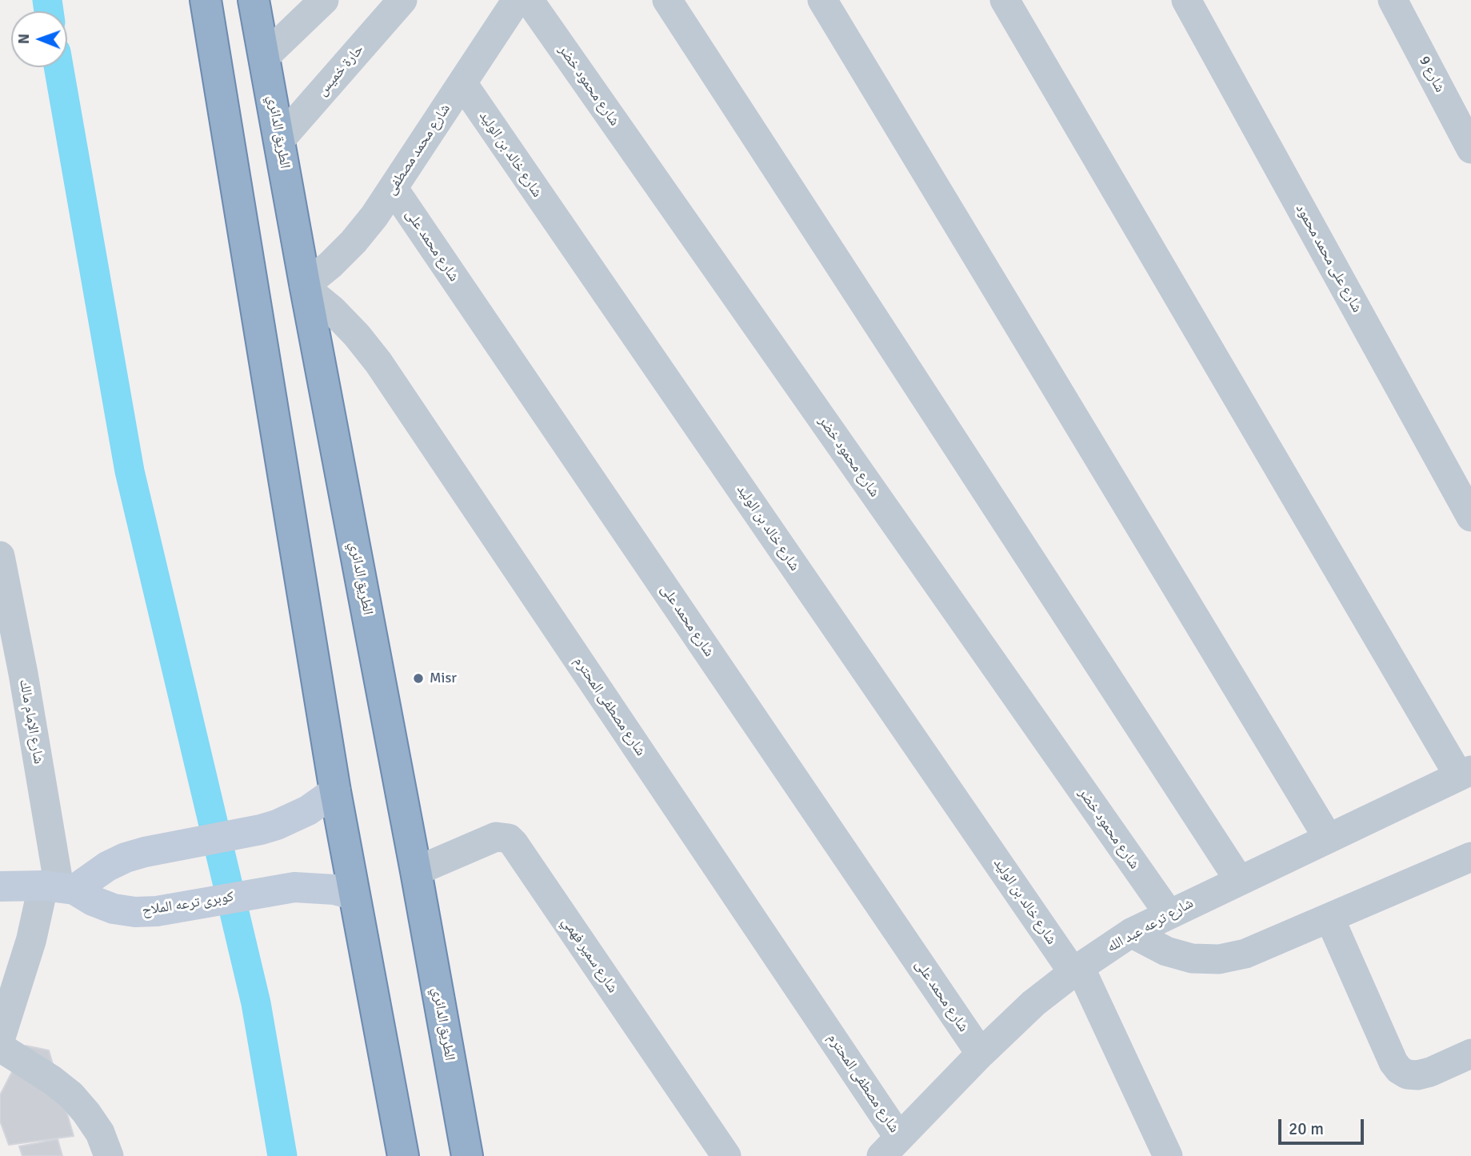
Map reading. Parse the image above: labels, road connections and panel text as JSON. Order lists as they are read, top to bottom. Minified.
{"streets":{"highway":["الطريق الدائري"],"main road":["كوبرى ترعه الملاح"],"street":["حارة خميس","شارع 9","شارع محمود خضر","شارع محمد مصطفى","شارع خالد بن الوليد","شارع محمد على","شارع على محمد محمود","شارع مصطفى المحترم","شارع الإمام مالك","شارع ترعه عبد الله","شارع سمير فهمي"]},"crossings":[["حارة خميس","الطريق الدائري"],["شارع محمود خضر","شارع ترعه عبد الله"],["الطريق الدائري","شارع محمد مصطفى"],["الطريق الدائري","شارع مصطفى المحترم"],["الطريق الدائري","شارع سمير فهمي"],["شارع محمد مصطفى","شارع خالد بن الوليد"],["شارع محمد مصطفى","شارع محمد على"],["شارع محمد مصطفى","شارع مصطفى المحترم"],["شارع خالد بن الوليد","شارع ترعه عبد الله"],["شارع محمد على","شارع ترعه عبد الله"],["شارع مصطفى المحترم","شارع ترعه عبد الله"],["شارع الإمام مالك","كوبرى ترعه الملاح"]],"places":["Misr"],"scale_bar":"20 m","north":"left"}
